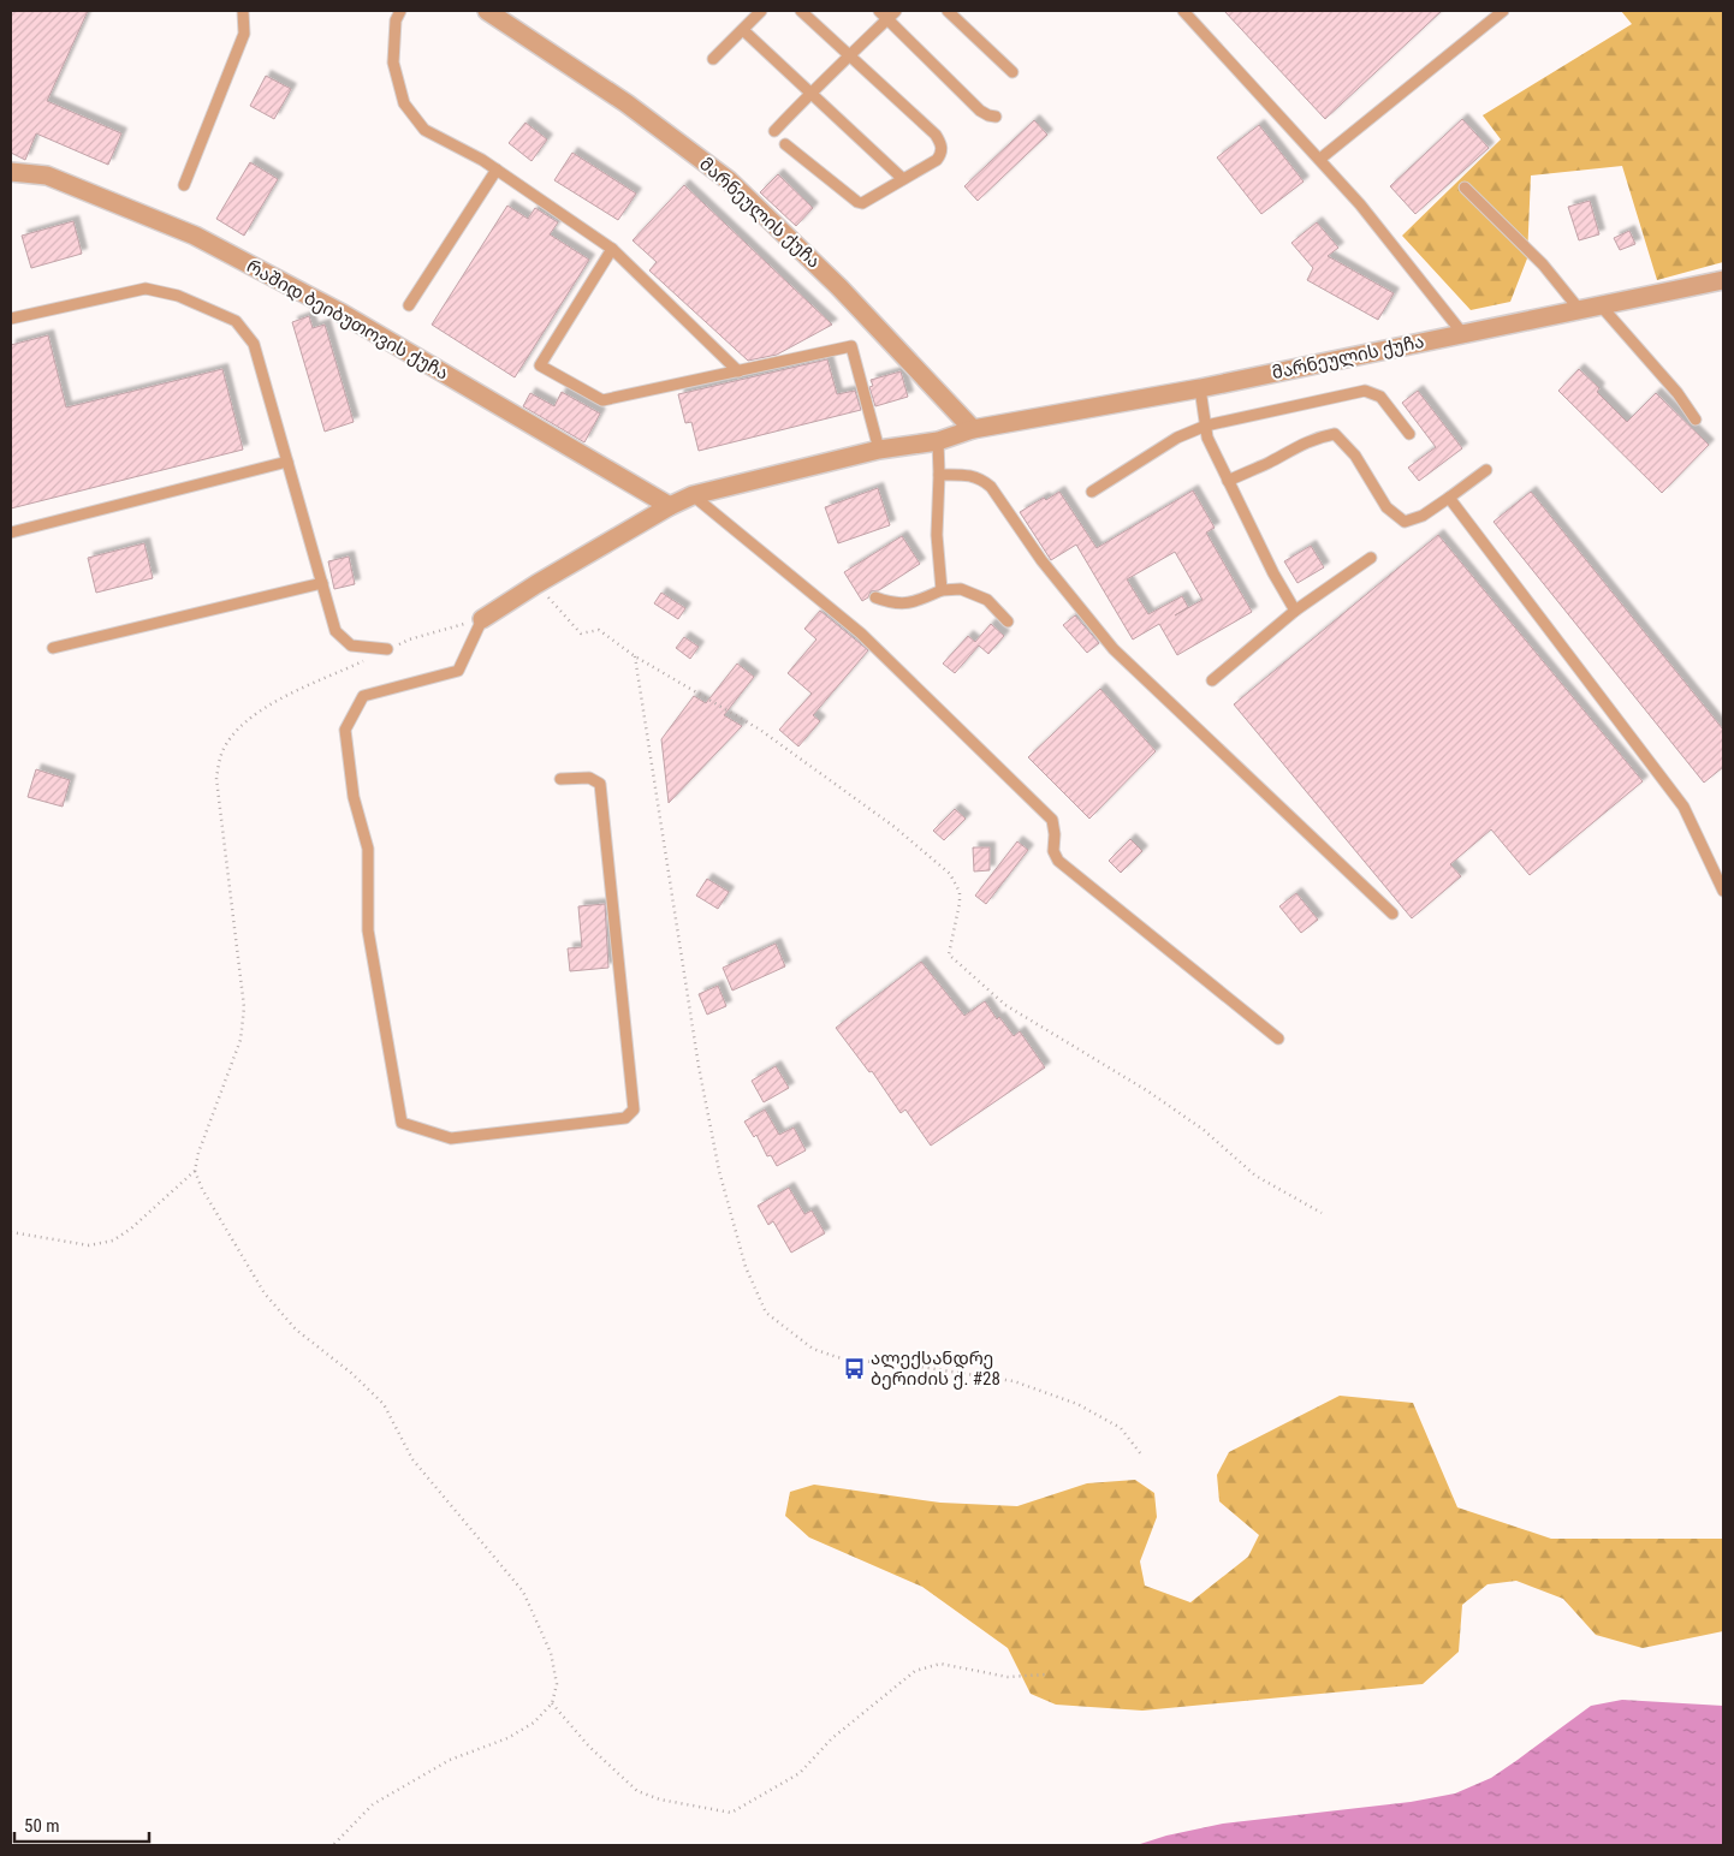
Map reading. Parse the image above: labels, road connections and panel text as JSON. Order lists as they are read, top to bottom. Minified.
{"streets":{"street":["მარნეულის ქუჩა","რაშიდ ბეიბუთოვის ქუჩა"]},"crossings":[["მარნეულის ქუჩა","რაშიდ ბეიბუთოვის ქუჩა"]],"places":{"bus stop":["ალექსანდრე ბერიძის ქ. #28"]},"scale_bar":"50 m"}
